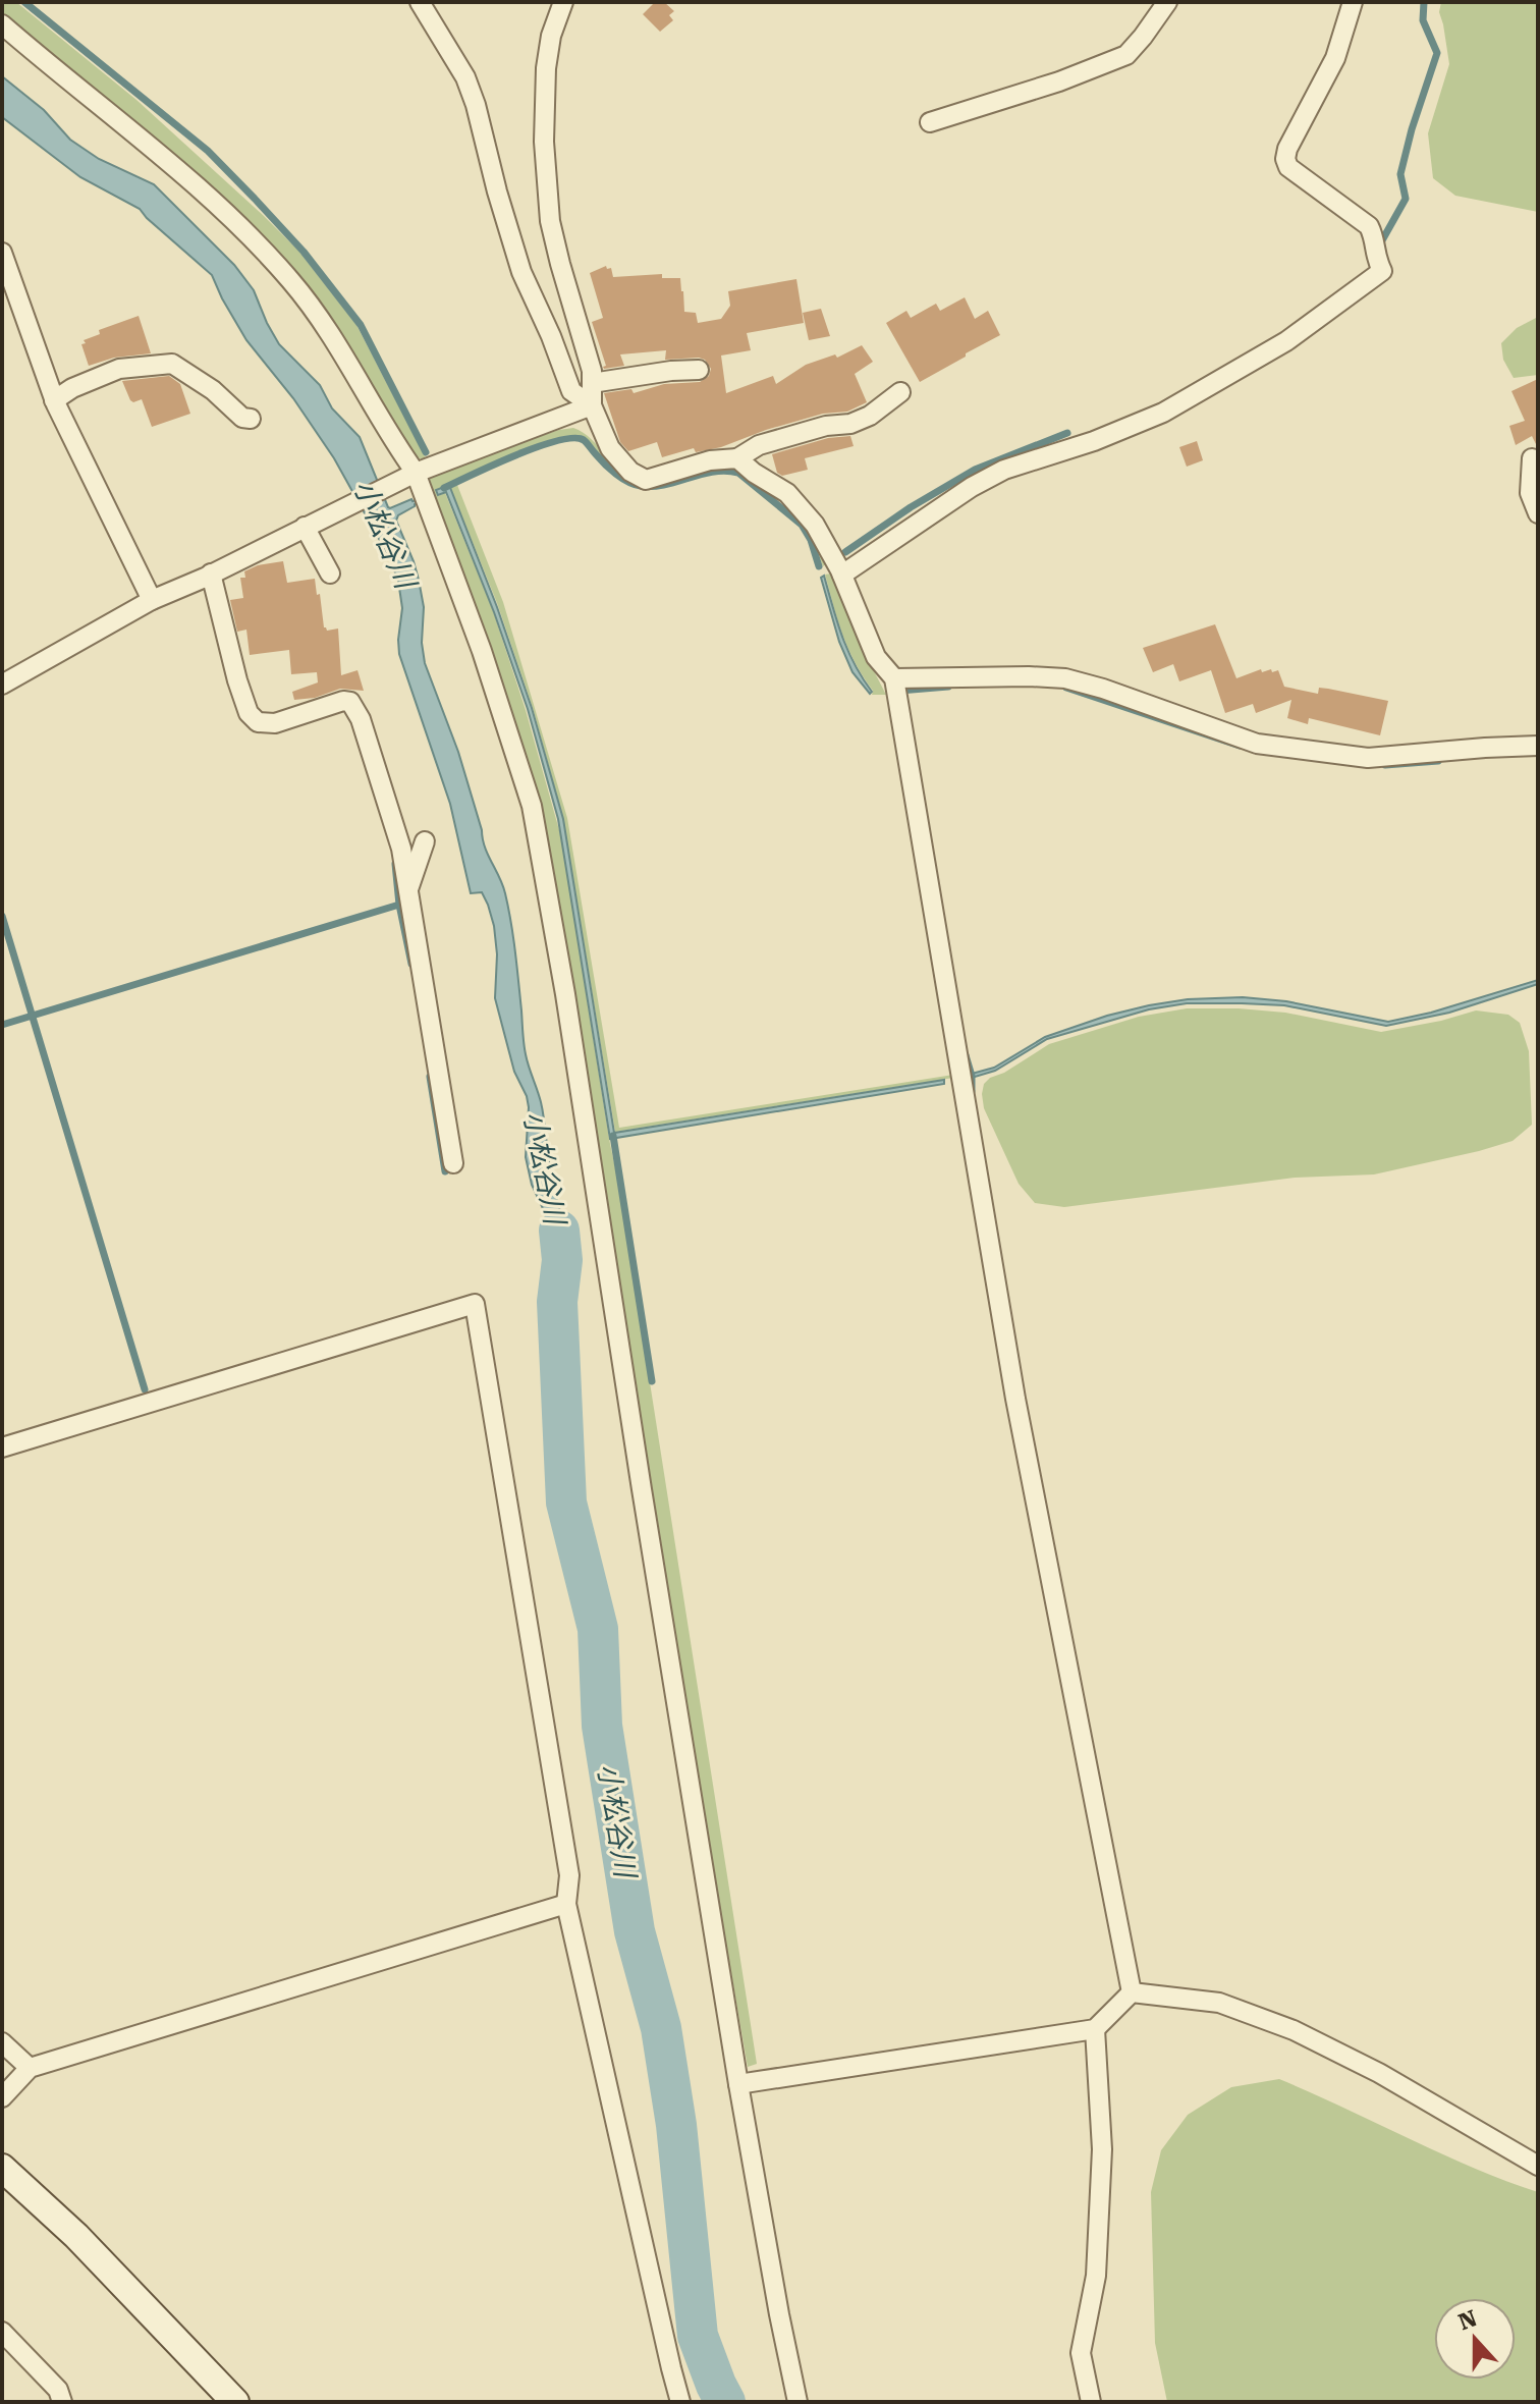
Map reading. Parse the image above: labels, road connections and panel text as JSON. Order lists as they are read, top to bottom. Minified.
{"water":["小松谷川"],"north":"top"}
